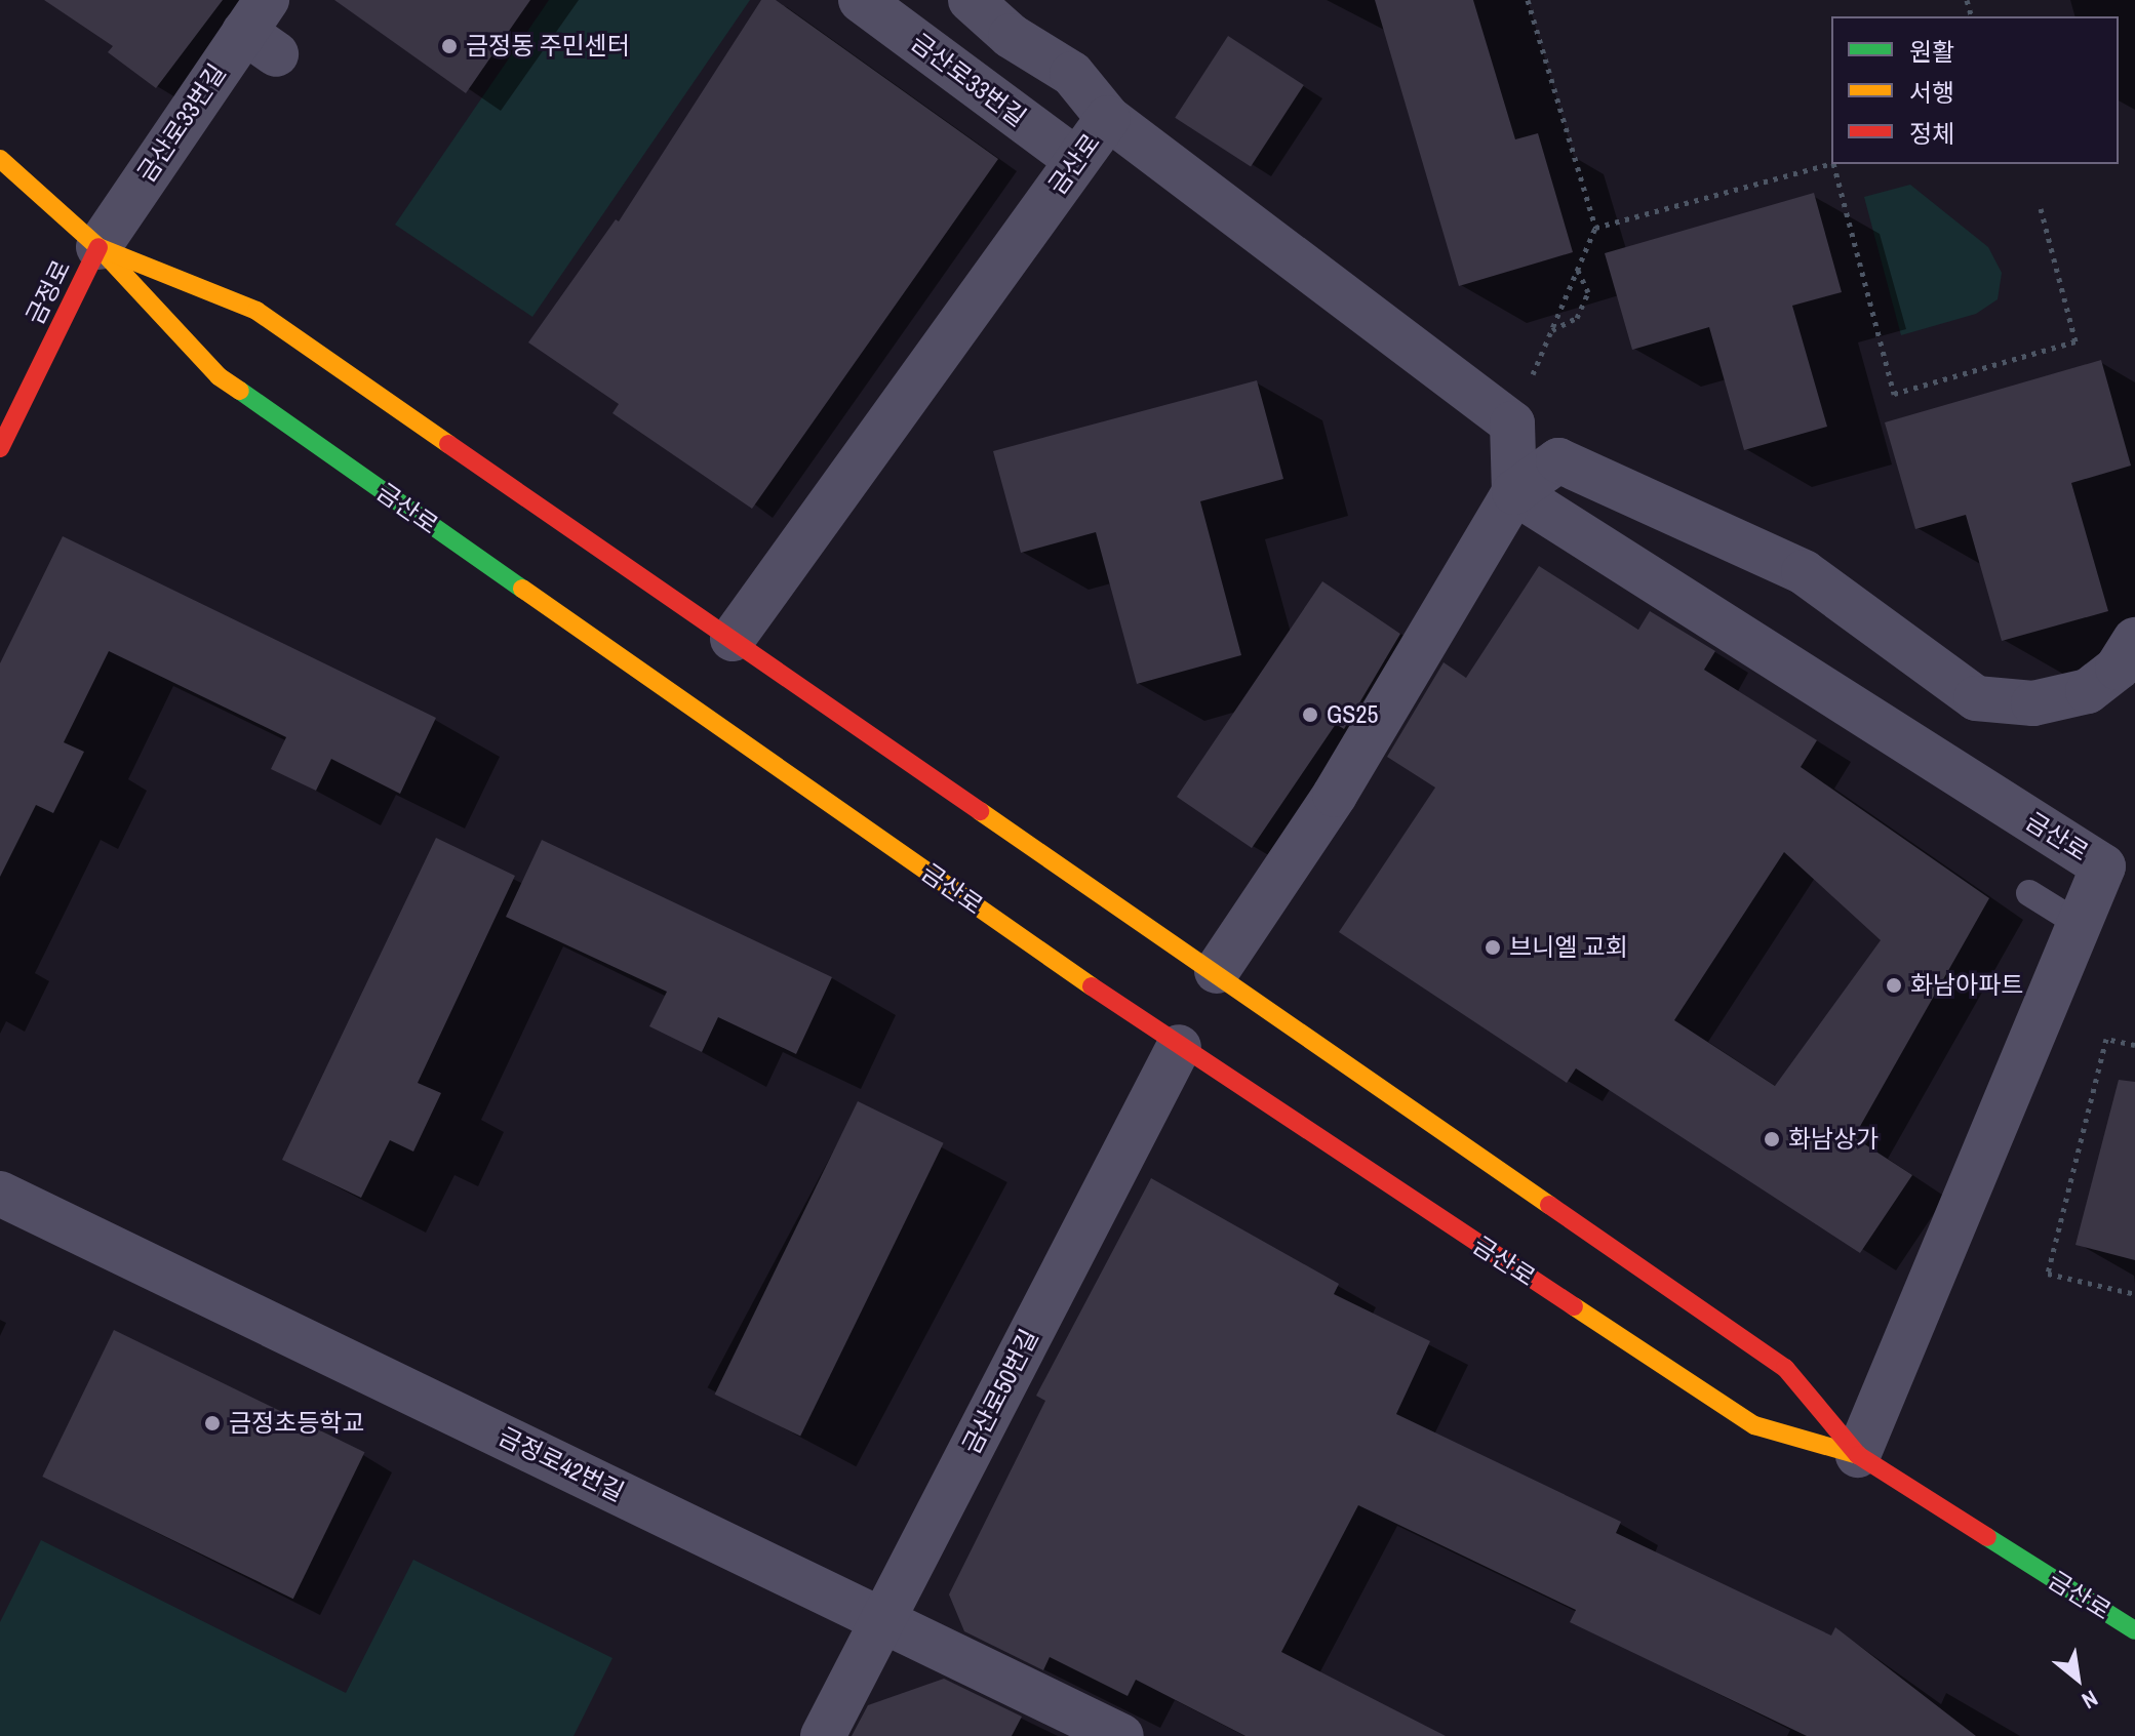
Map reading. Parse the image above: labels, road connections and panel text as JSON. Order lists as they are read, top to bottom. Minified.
{"streets":{"street":["금산로33번길","금산로","금정로","금산로50번길","금정로42번길"]},"crossings":[["금산로33번길","금산로"],["금산로33번길","금정로"],["금산로","금정로"],["금산로","금산로50번길"],["금산로50번길","금정로42번길"]],"places":["금정동 주민센터","GS25","브니엘 교회","화남아파트","화남상가","금정초등학교"],"legend":["원활","서행","정체"],"north":"bottom right"}
